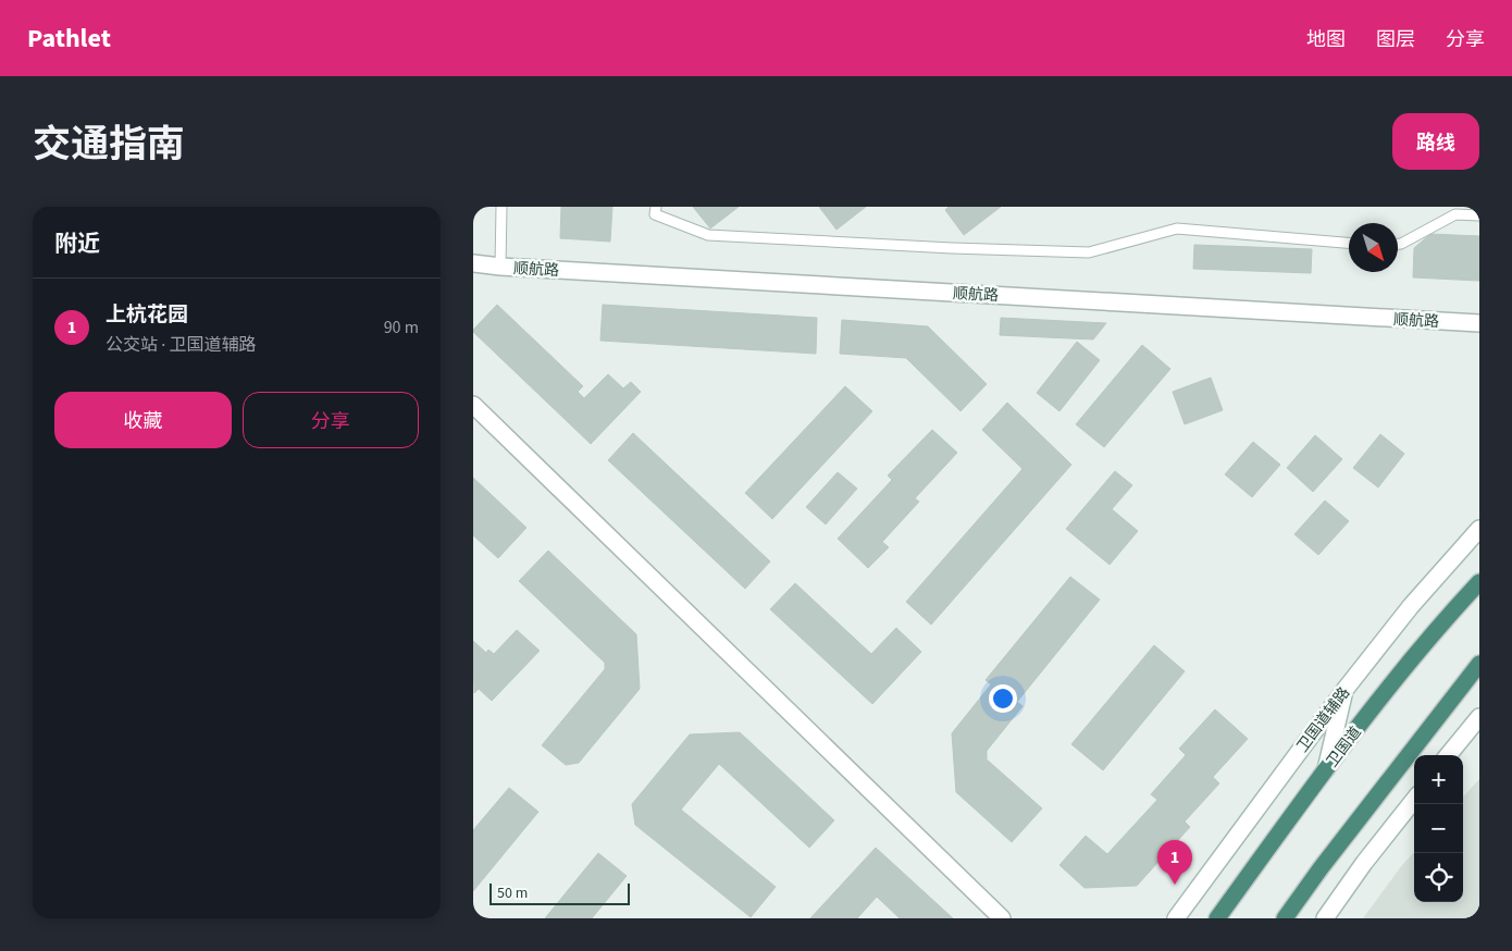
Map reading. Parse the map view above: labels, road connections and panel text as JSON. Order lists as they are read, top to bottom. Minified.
{"streets":{"highway":["卫国道"],"street":["顺航路","卫国道辅路"]},"scale_bar":"50 m","north":"bottom right","page":{"header":"Pathlet","nav":["地图","图层","分享"],"title":"交通指南","buttons":["路线",["收藏","分享"]],"heading":"附近","list":[{"mark":"1","name":"上杭花园","note":"公交站 · 卫国道辅路","value":"90 m"}],"map_buttons":["+","−"],"pins":"1","scale":"50 m"}}
